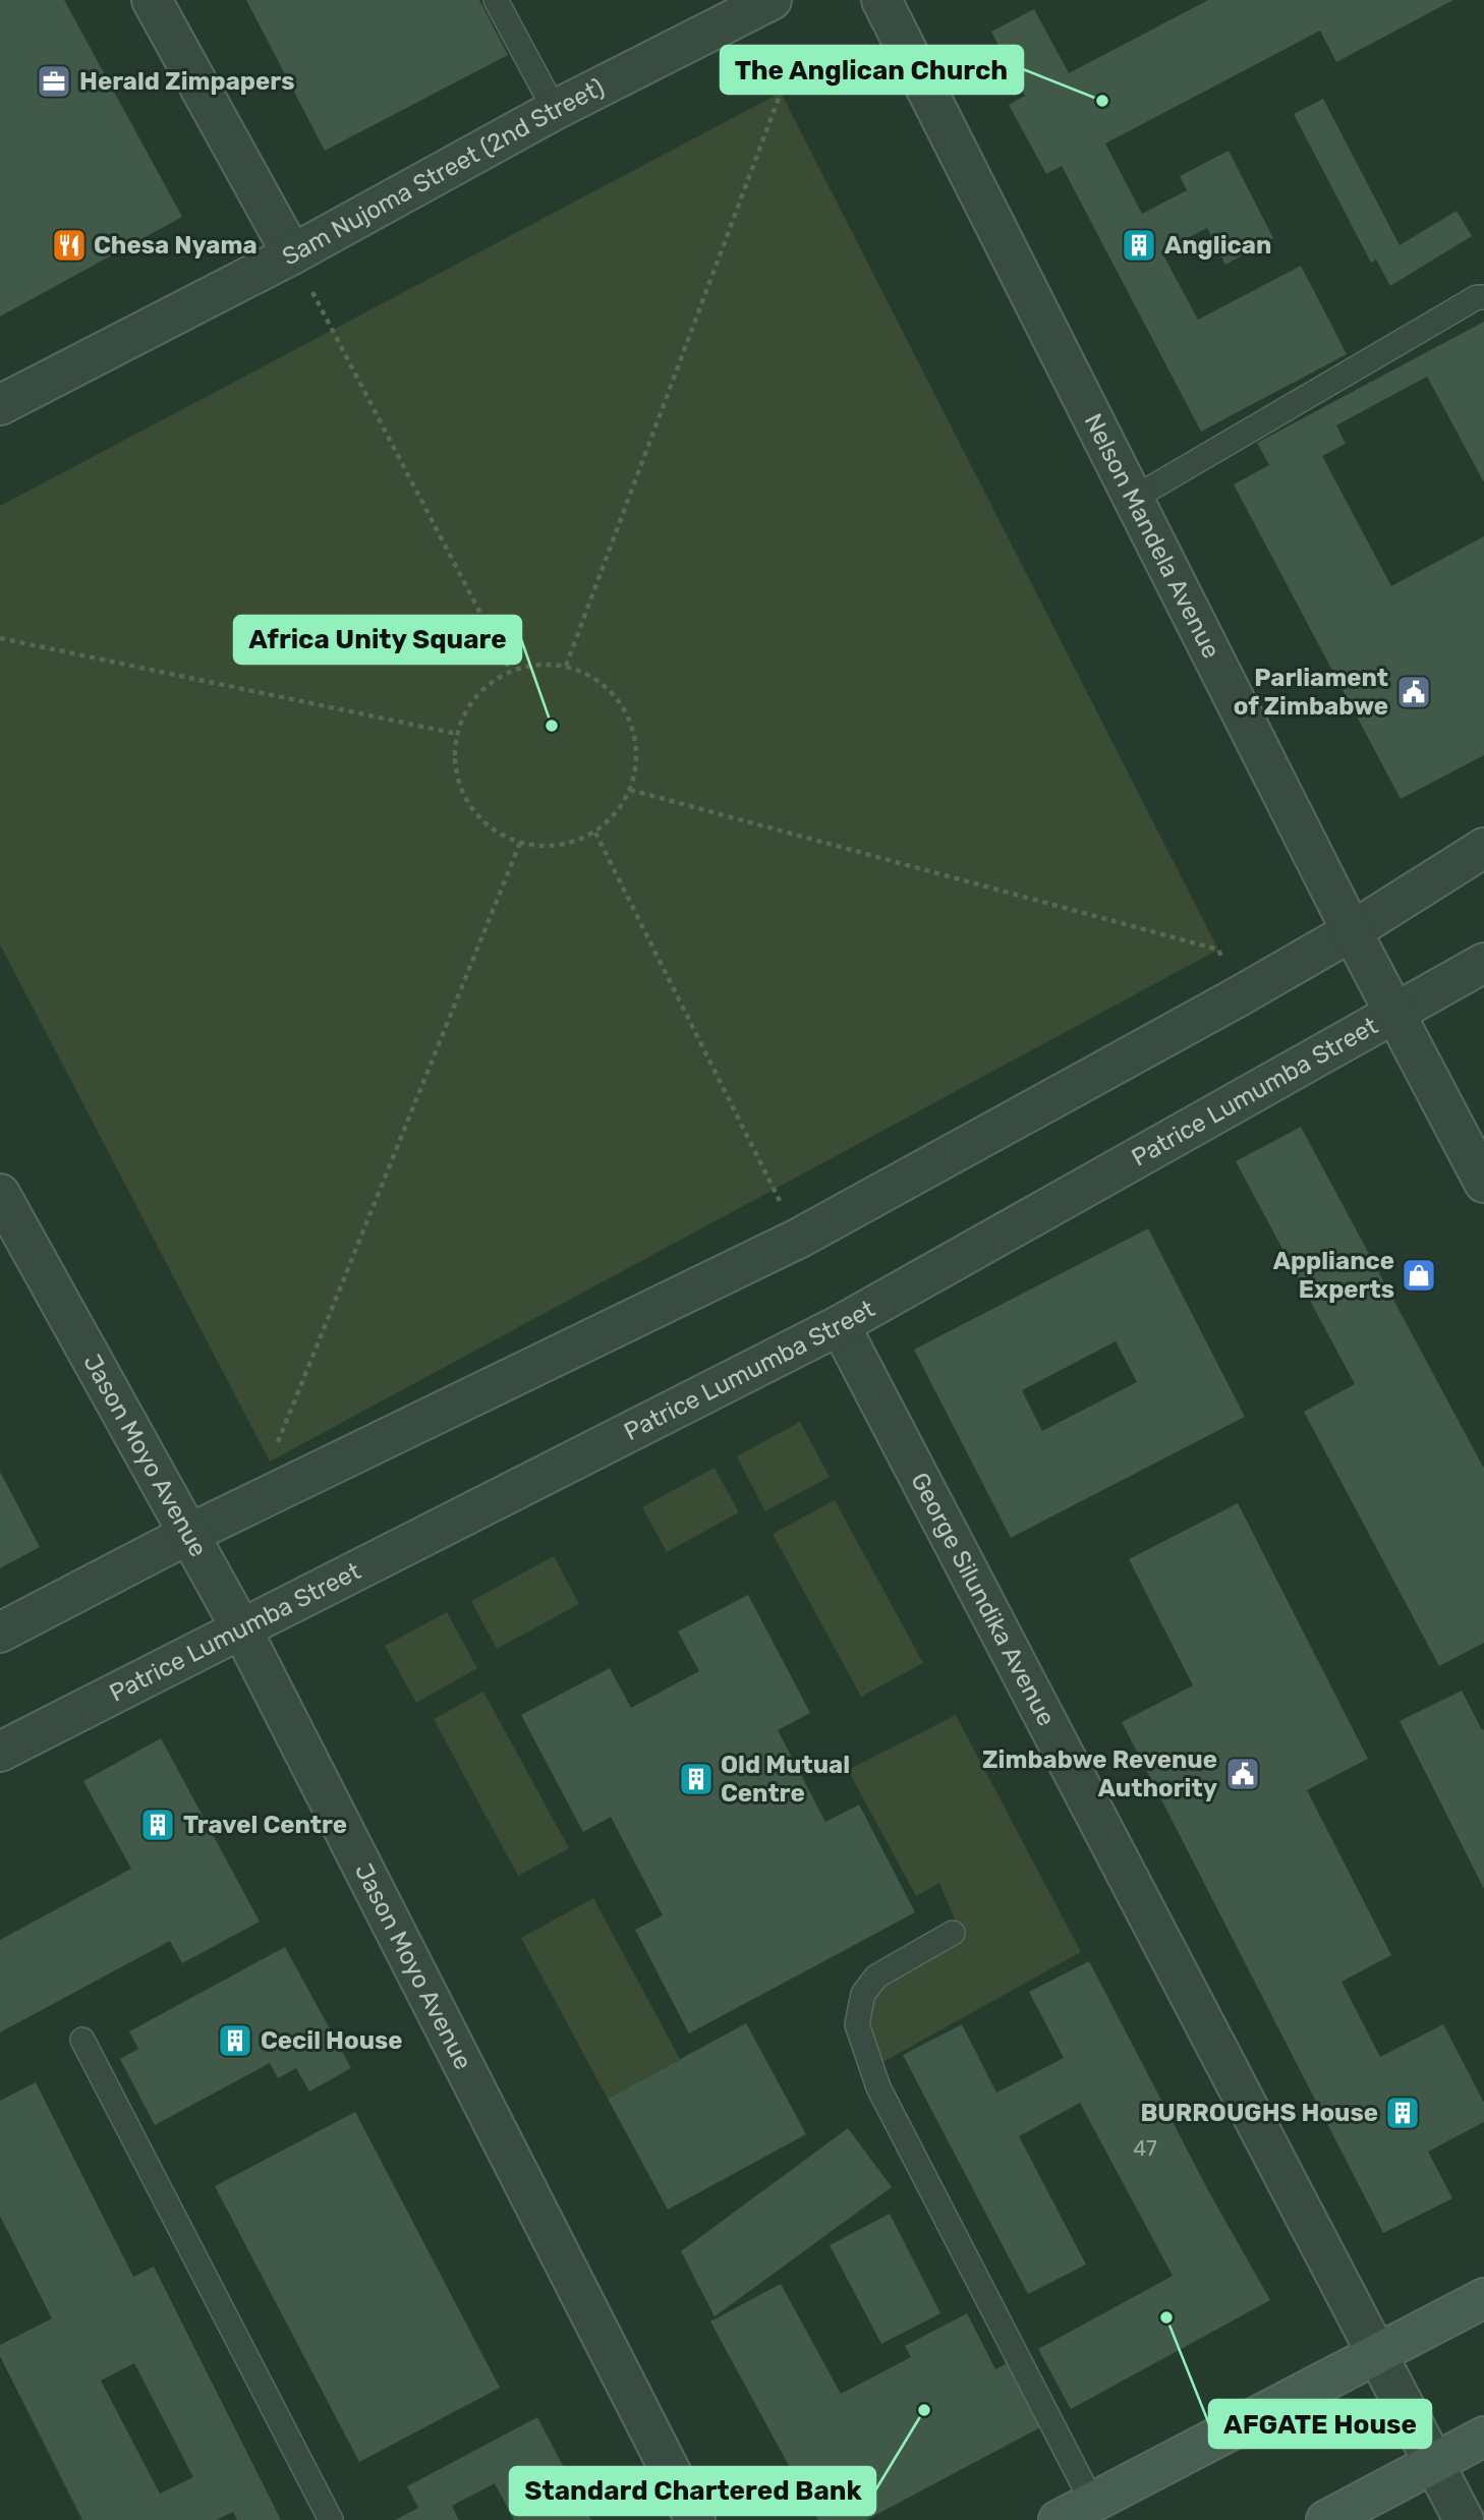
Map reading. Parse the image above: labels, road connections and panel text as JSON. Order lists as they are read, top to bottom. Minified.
{"streets":{"street":["Sam Nujoma Street (2nd Street)","Nelson Mandela Avenue","Patrice Lumumba Street","Jason Moyo Avenue","George Silundika Avenue"]},"crossings":[["Nelson Mandela Avenue","Patrice Lumumba Street"],["Patrice Lumumba Street","Jason Moyo Avenue"],["Patrice Lumumba Street","George Silundika Avenue"]],"places":{"office":["Herald Zimpapers"],"other":["The Anglican Church","Africa Unity Square","AFGATE House","Standard Chartered Bank"],"restaurant":["Chesa Nyama"],"building":["Anglican","Old Mutual Centre","Travel Centre","Cecil House","BURROUGHS House"],"public building":["Parliament of Zimbabwe","Zimbabwe Revenue Authority"],"shop":["Appliance Experts"]},"house_numbers":["47"]}
